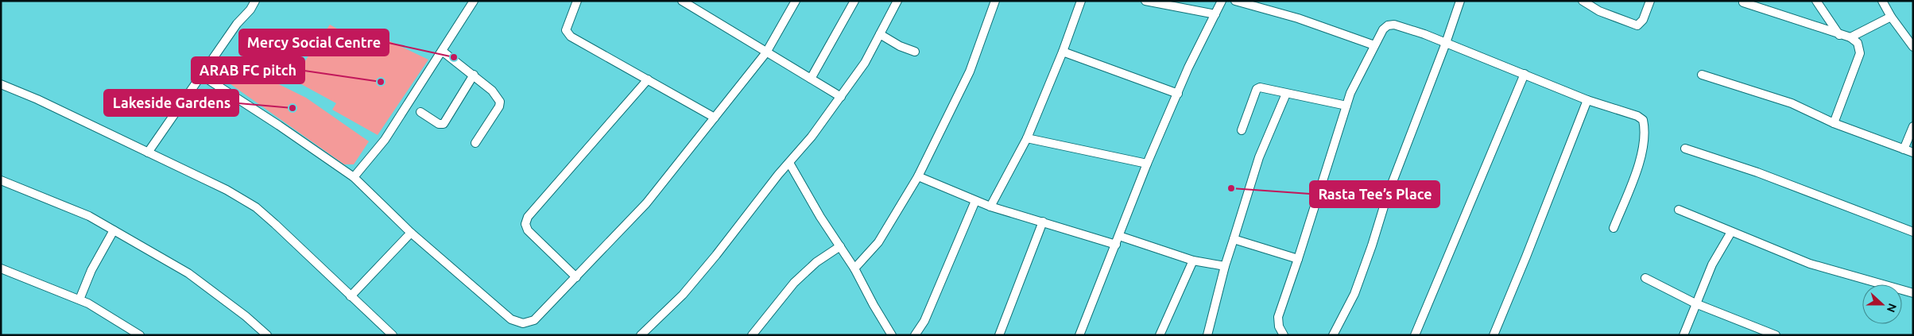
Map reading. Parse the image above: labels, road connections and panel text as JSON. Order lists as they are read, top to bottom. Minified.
{"places":["Mercy Social Centre","ARAB FC pitch","Lakeside Gardens","Rasta Tee’s Place"],"north":"right"}
